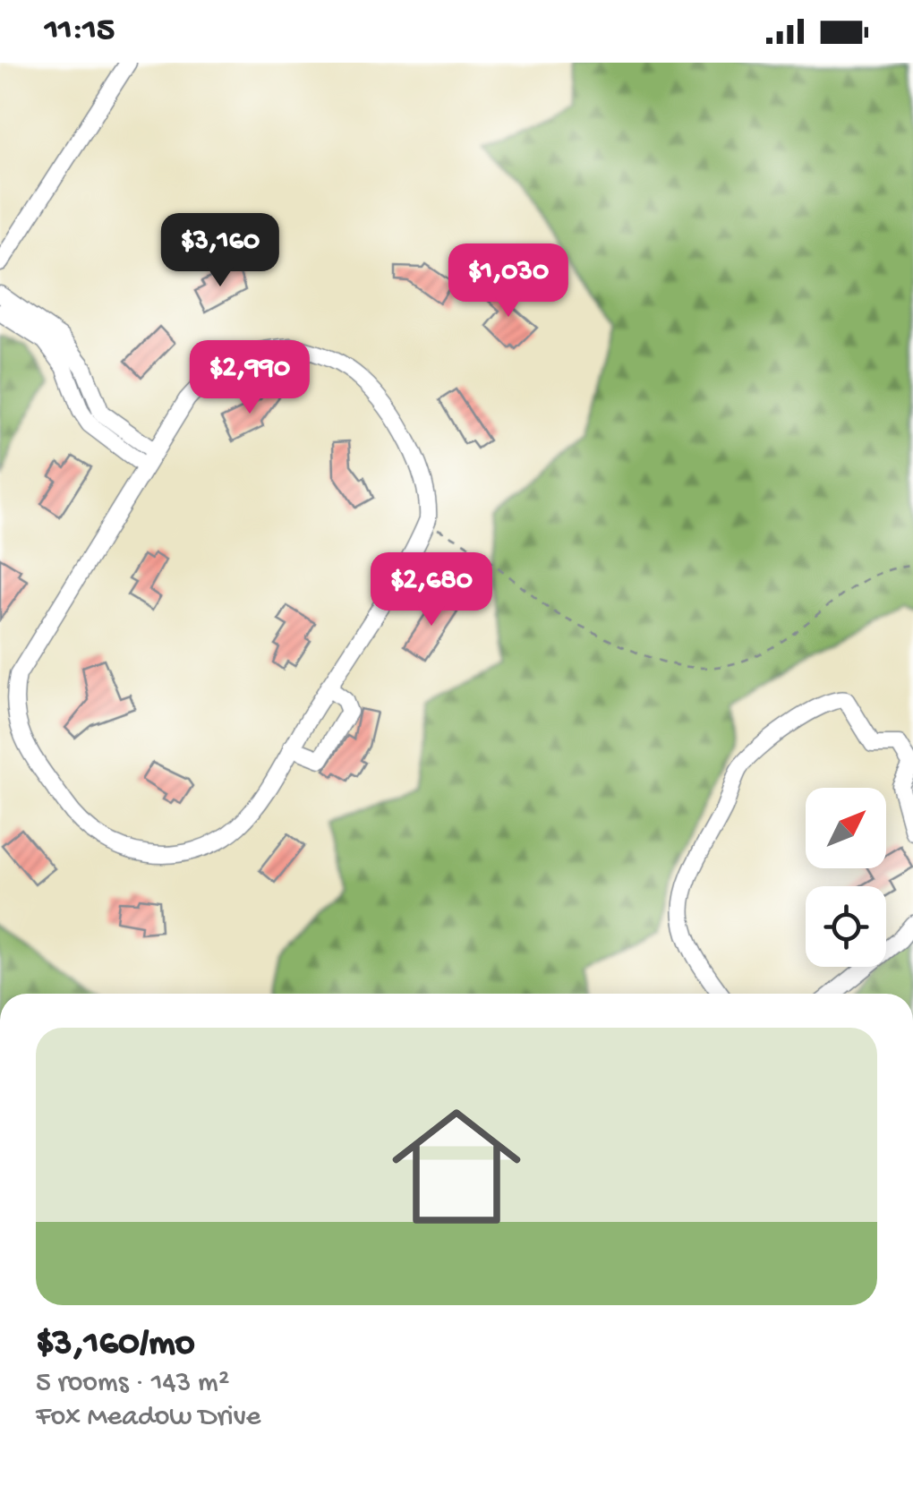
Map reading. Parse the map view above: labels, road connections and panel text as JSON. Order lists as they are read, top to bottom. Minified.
{"north":"top right","page":{"status":"11:15","price":["$3,160","$1,030","$2,990","$2,680"],"list":[{"name":"$3,160/mo","note":"5 rooms · 143 m² · Fox Meadow Drive"}]}}
